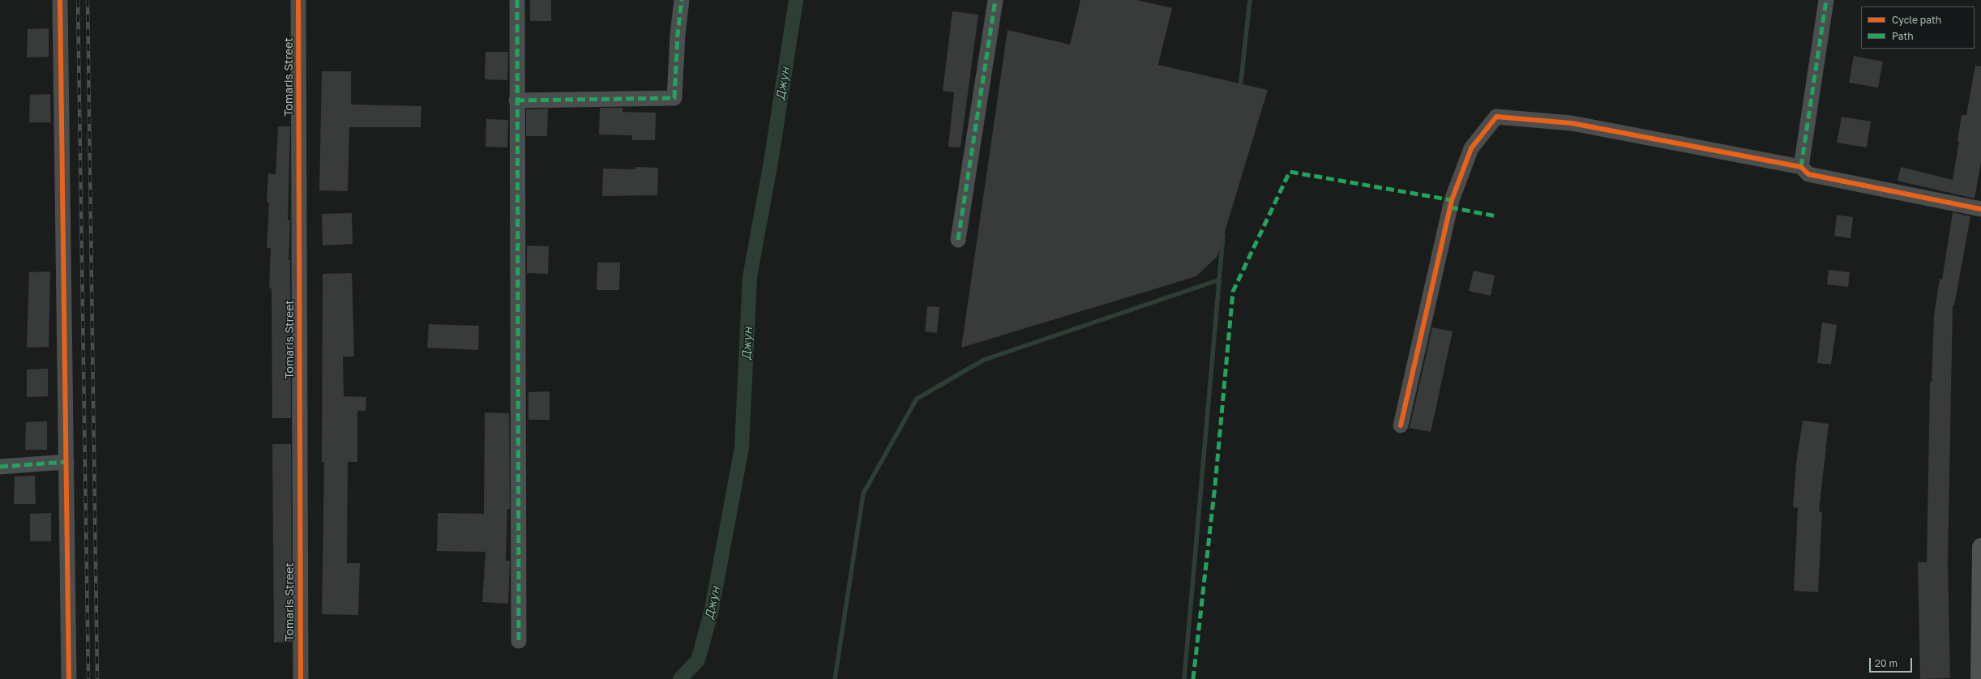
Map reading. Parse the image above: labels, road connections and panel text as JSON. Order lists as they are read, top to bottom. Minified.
{"streets":{"street":["Tomaris Street"]},"water":["Джун"],"legend":["Cycle path","Path"],"scale_bar":"20 m"}
